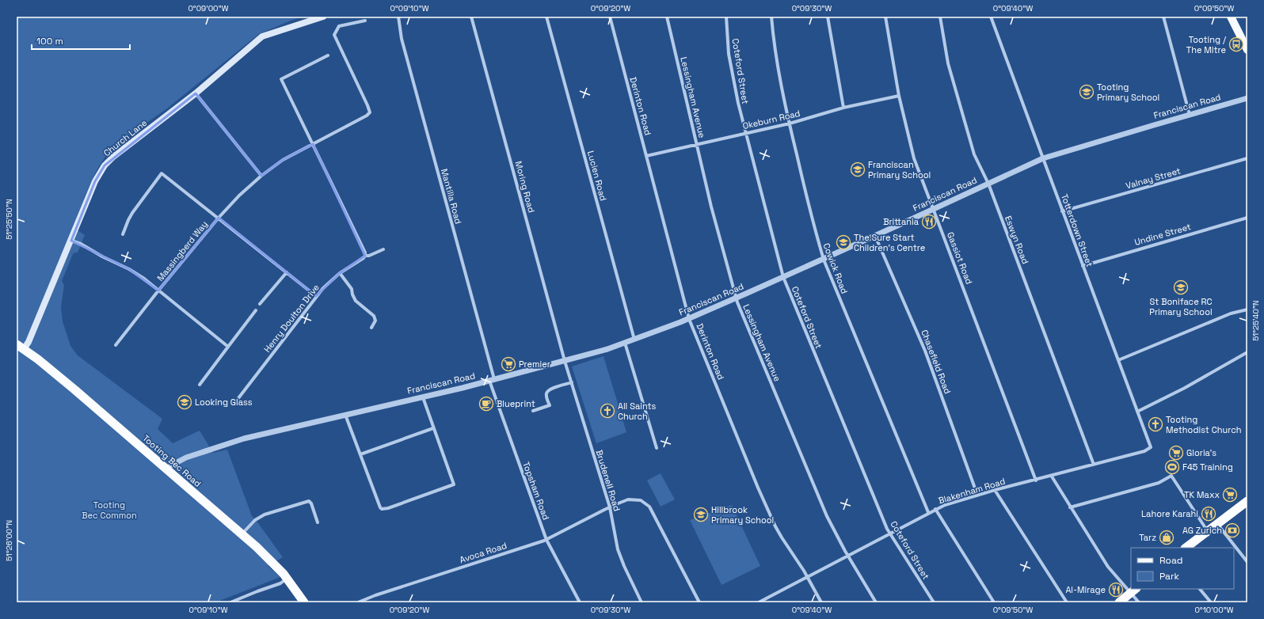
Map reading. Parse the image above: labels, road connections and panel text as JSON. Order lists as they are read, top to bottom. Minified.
{"streets":{"highway":["Tooting Bec Road"],"main road":["Church Lane"],"street":["Coteford Street","Lessingham Avenue","Derinton Road","Franciscan Road","Okeburn Road","Lucien Road","Valnay Street","Moring Road","Mantilla Road","Totterdown Street","Undine Street","Eswyn Road","Massingberd Way","Gassiot Road","Cowick Road","Henry Doulton Drive","Chasefield Road","Brudenell Road","Topsham Road","Blakenham Road","Avoca Road"]},"crossings":[["Coteford Street","Franciscan Road"],["Coteford Street","Okeburn Road"],["Coteford Street","Blakenham Road"],["Lessingham Avenue","Franciscan Road"],["Lessingham Avenue","Okeburn Road"],["Lessingham Avenue","Blakenham Road"],["Derinton Road","Franciscan Road"],["Derinton Road","Okeburn Road"],["Derinton Road","Blakenham Road"],["Franciscan Road","Lucien Road"],["Franciscan Road","Moring Road"],["Franciscan Road","Mantilla Road"],["Franciscan Road","Totterdown Street"],["Franciscan Road","Eswyn Road"],["Franciscan Road","Gassiot Road"],["Franciscan Road","Cowick Road"],["Franciscan Road","Chasefield Road"],["Franciscan Road","Tooting Bec Road"],["Franciscan Road","Brudenell Road"],["Franciscan Road","Topsham Road"],["Okeburn Road","Gassiot Road"],["Okeburn Road","Cowick Road"],["Church Lane","Massingberd Way"],["Church Lane","Tooting Bec Road"],["Valnay Street","Totterdown Street"],["Moring Road","Brudenell Road"],["Mantilla Road","Topsham Road"],["Totterdown Street","Undine Street"],["Totterdown Street","Blakenham Road"],["Eswyn Road","Blakenham Road"],["Gassiot Road","Blakenham Road"],["Cowick Road","Blakenham Road"],["Chasefield Road","Blakenham Road"],["Brudenell Road","Avoca Road"],["Topsham Road","Avoca Road"]],"parks":["Tooting Bec Common"],"places":{"bus stop":["Tooting / The Mitre"],"school or university":["Tooting Primary School","Franciscan Primary School","The Sure Start Children's Centre","St Boniface RC Primary School","Looking Glass","Hillbrook Primary School"],"restaurant":["Brittania","Lahore Karahi","Al-Mirage"],"supermarket":["Premier","Gloria’s","TK Maxx"],"cafe":["Blueprint"],"church":["All Saints Church","Tooting Methodist Church"],"sports":["F45 Training"],"bank":["AG Zurich"],"shop":["Tarz"]},"legend":["Road","Park"],"scale_bar":"100 m","coordinates":["0°09'00\"W","0°09'10\"W","0°09'20\"W","0°09'30\"W","0°09'40\"W","0°09'50\"W","51°25'50\"N","51°25'40\"N","51°26'00\"N","0°10'00\"W"]}
